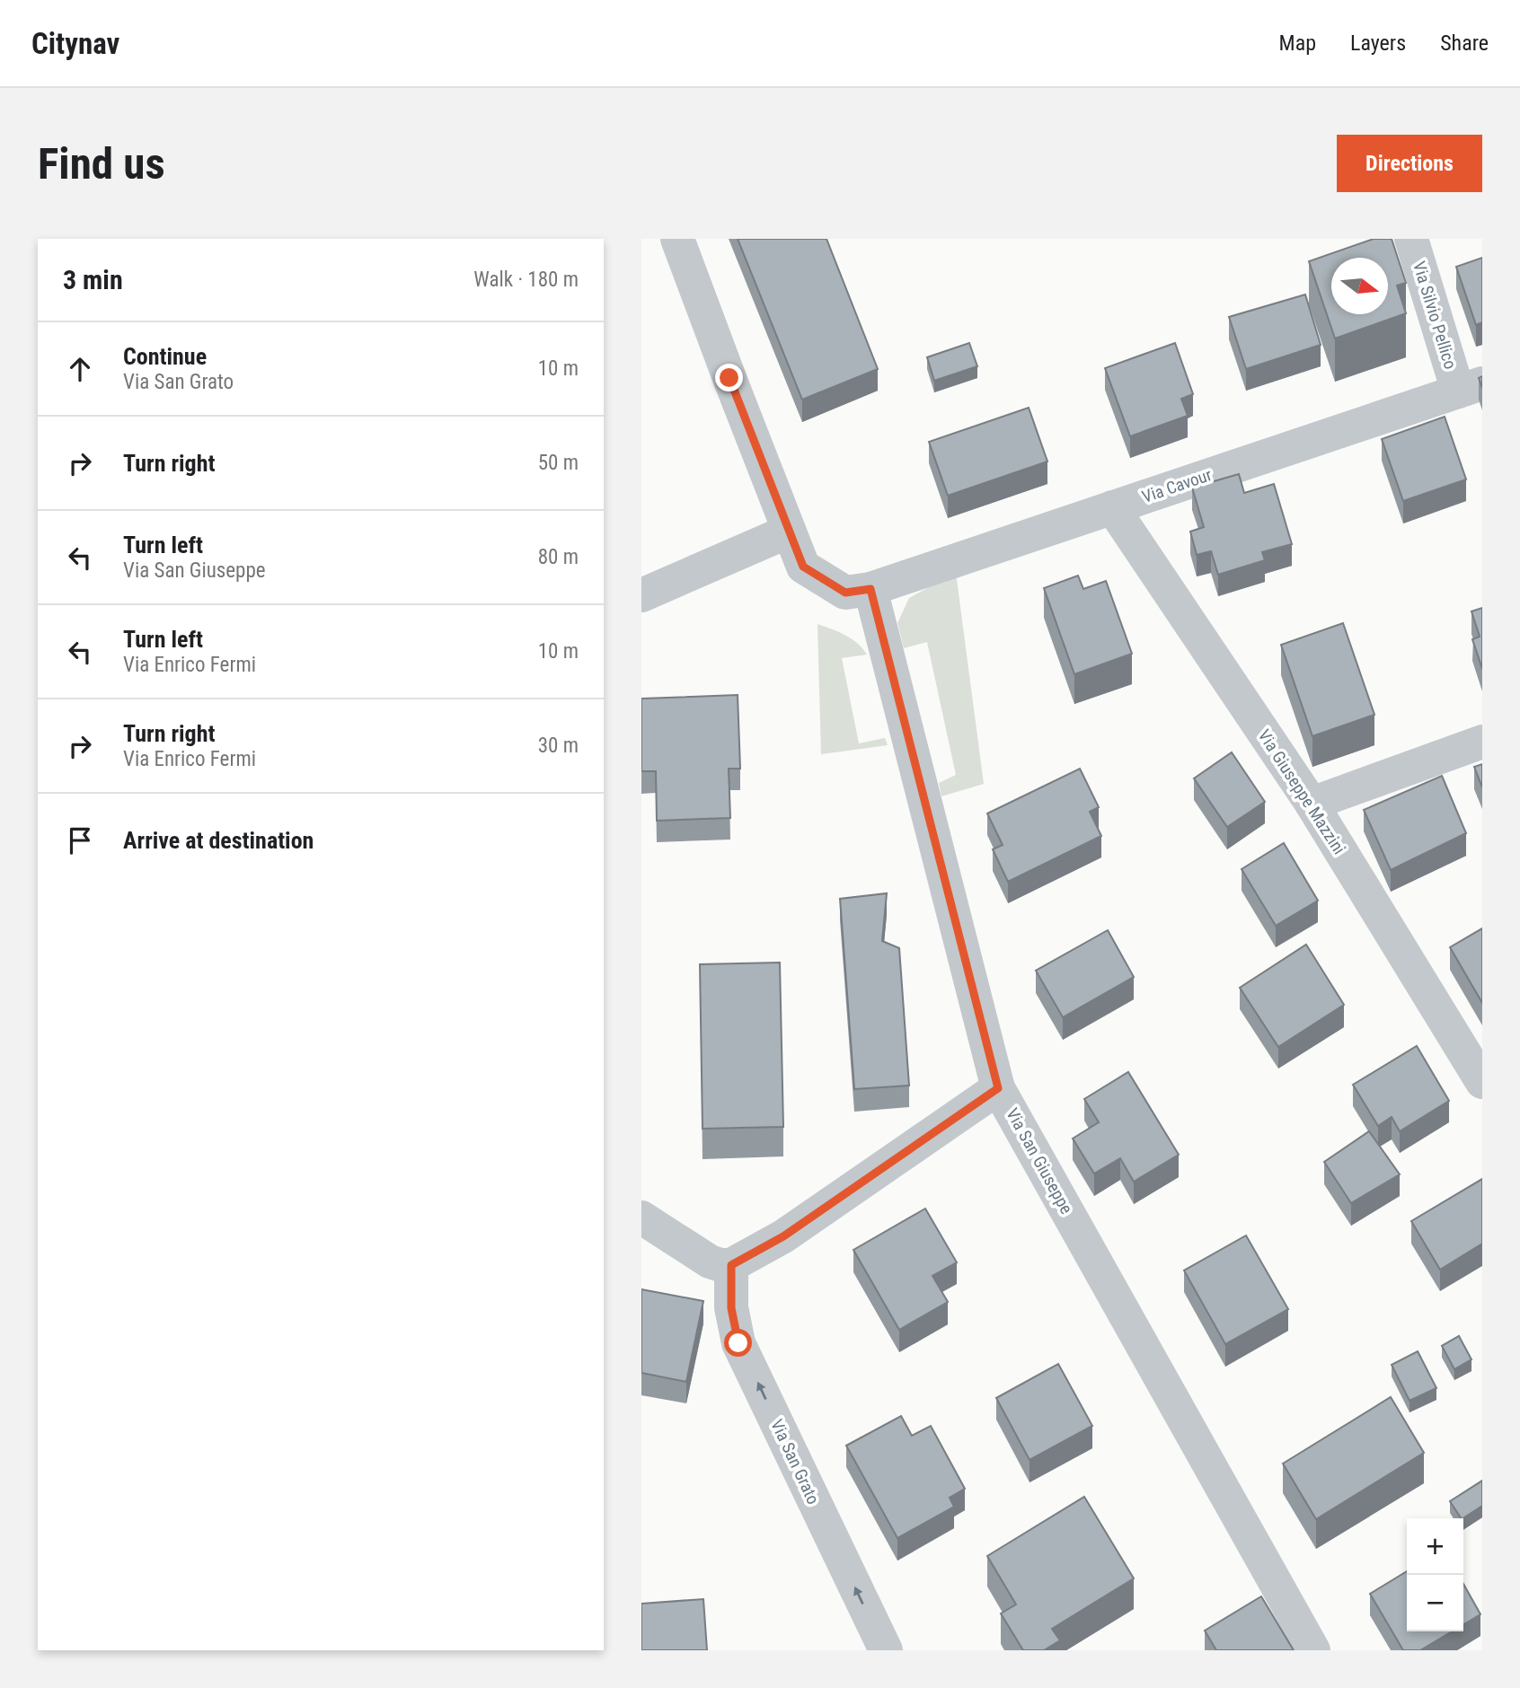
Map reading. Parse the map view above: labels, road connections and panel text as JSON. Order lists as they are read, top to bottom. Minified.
{"streets":{"street":["Via Silvio Pellico","Via Cavour","Via Giuseppe Mazzini","Via San Giuseppe","Via San Grato"]},"crossings":[["Via Silvio Pellico","Via Cavour"],["Via Cavour","Via Giuseppe Mazzini"],["Via Cavour","Via San Giuseppe"]],"one_way":["Via San Grato"],"north":"right","page":{"header":"Citynav","nav":["Map","Layers","Share"],"buttons":"Directions","title":"Find us","heading":["3 min","Walk · 180 m"],"list":[["Continue","Via San Grato","10 m"],["Turn right","50 m"],["Turn left","Via San Giuseppe","80 m"],["Turn left","Via Enrico Fermi","10 m"],["Turn right","Via Enrico Fermi","30 m"],"Arrive at destination"],"map_buttons":["+","−"]}}
